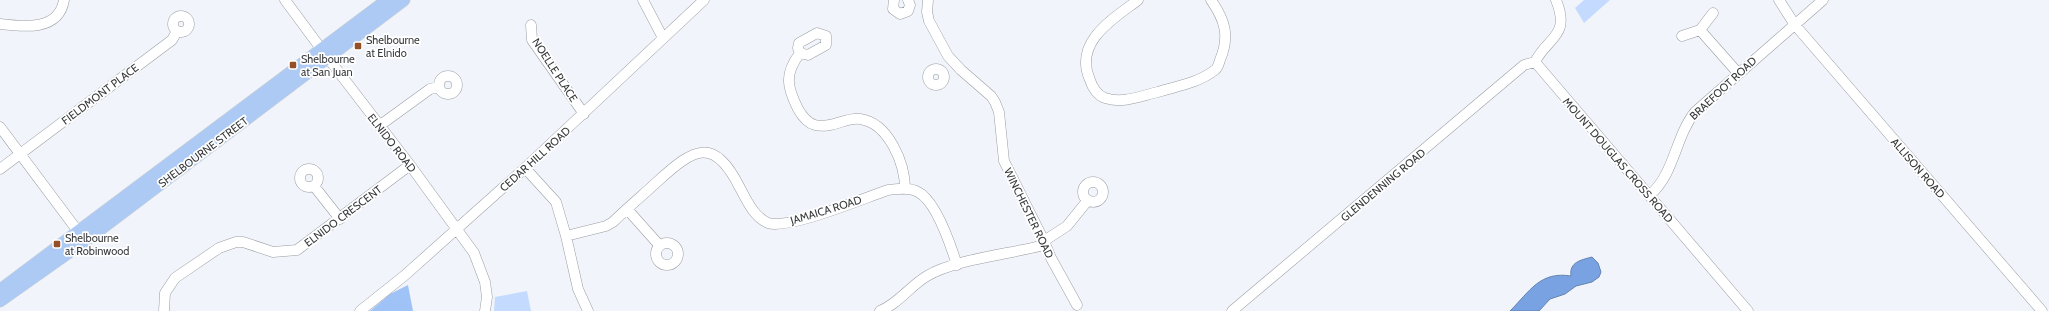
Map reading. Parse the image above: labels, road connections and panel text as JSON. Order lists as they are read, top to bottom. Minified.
{"streets":{"main road":["SHELBOURNE STREET"],"street":["NOELLE PLACE","BRAEFOOT ROAD","FIELDMONT PLACE","ELNIDO ROAD","CEDAR HILL ROAD","MOUNT DOUGLAS CROSS ROAD","ALLISON ROAD","GLENDENNING ROAD","JAMAICA ROAD","WINCHESTER ROAD","ELNIDO CRESCENT"]},"crossings":[["NOELLE PLACE","CEDAR HILL ROAD"],["BRAEFOOT ROAD","MOUNT DOUGLAS CROSS ROAD"],["BRAEFOOT ROAD","ALLISON ROAD"],["ELNIDO ROAD","SHELBOURNE STREET"],["ELNIDO ROAD","CEDAR HILL ROAD"],["ELNIDO ROAD","ELNIDO CRESCENT"],["MOUNT DOUGLAS CROSS ROAD","GLENDENNING ROAD"]],"places":{"transit":["Shelbourne at Elnido","Shelbourne at San Juan","Shelbourne at Robinwood"]}}
